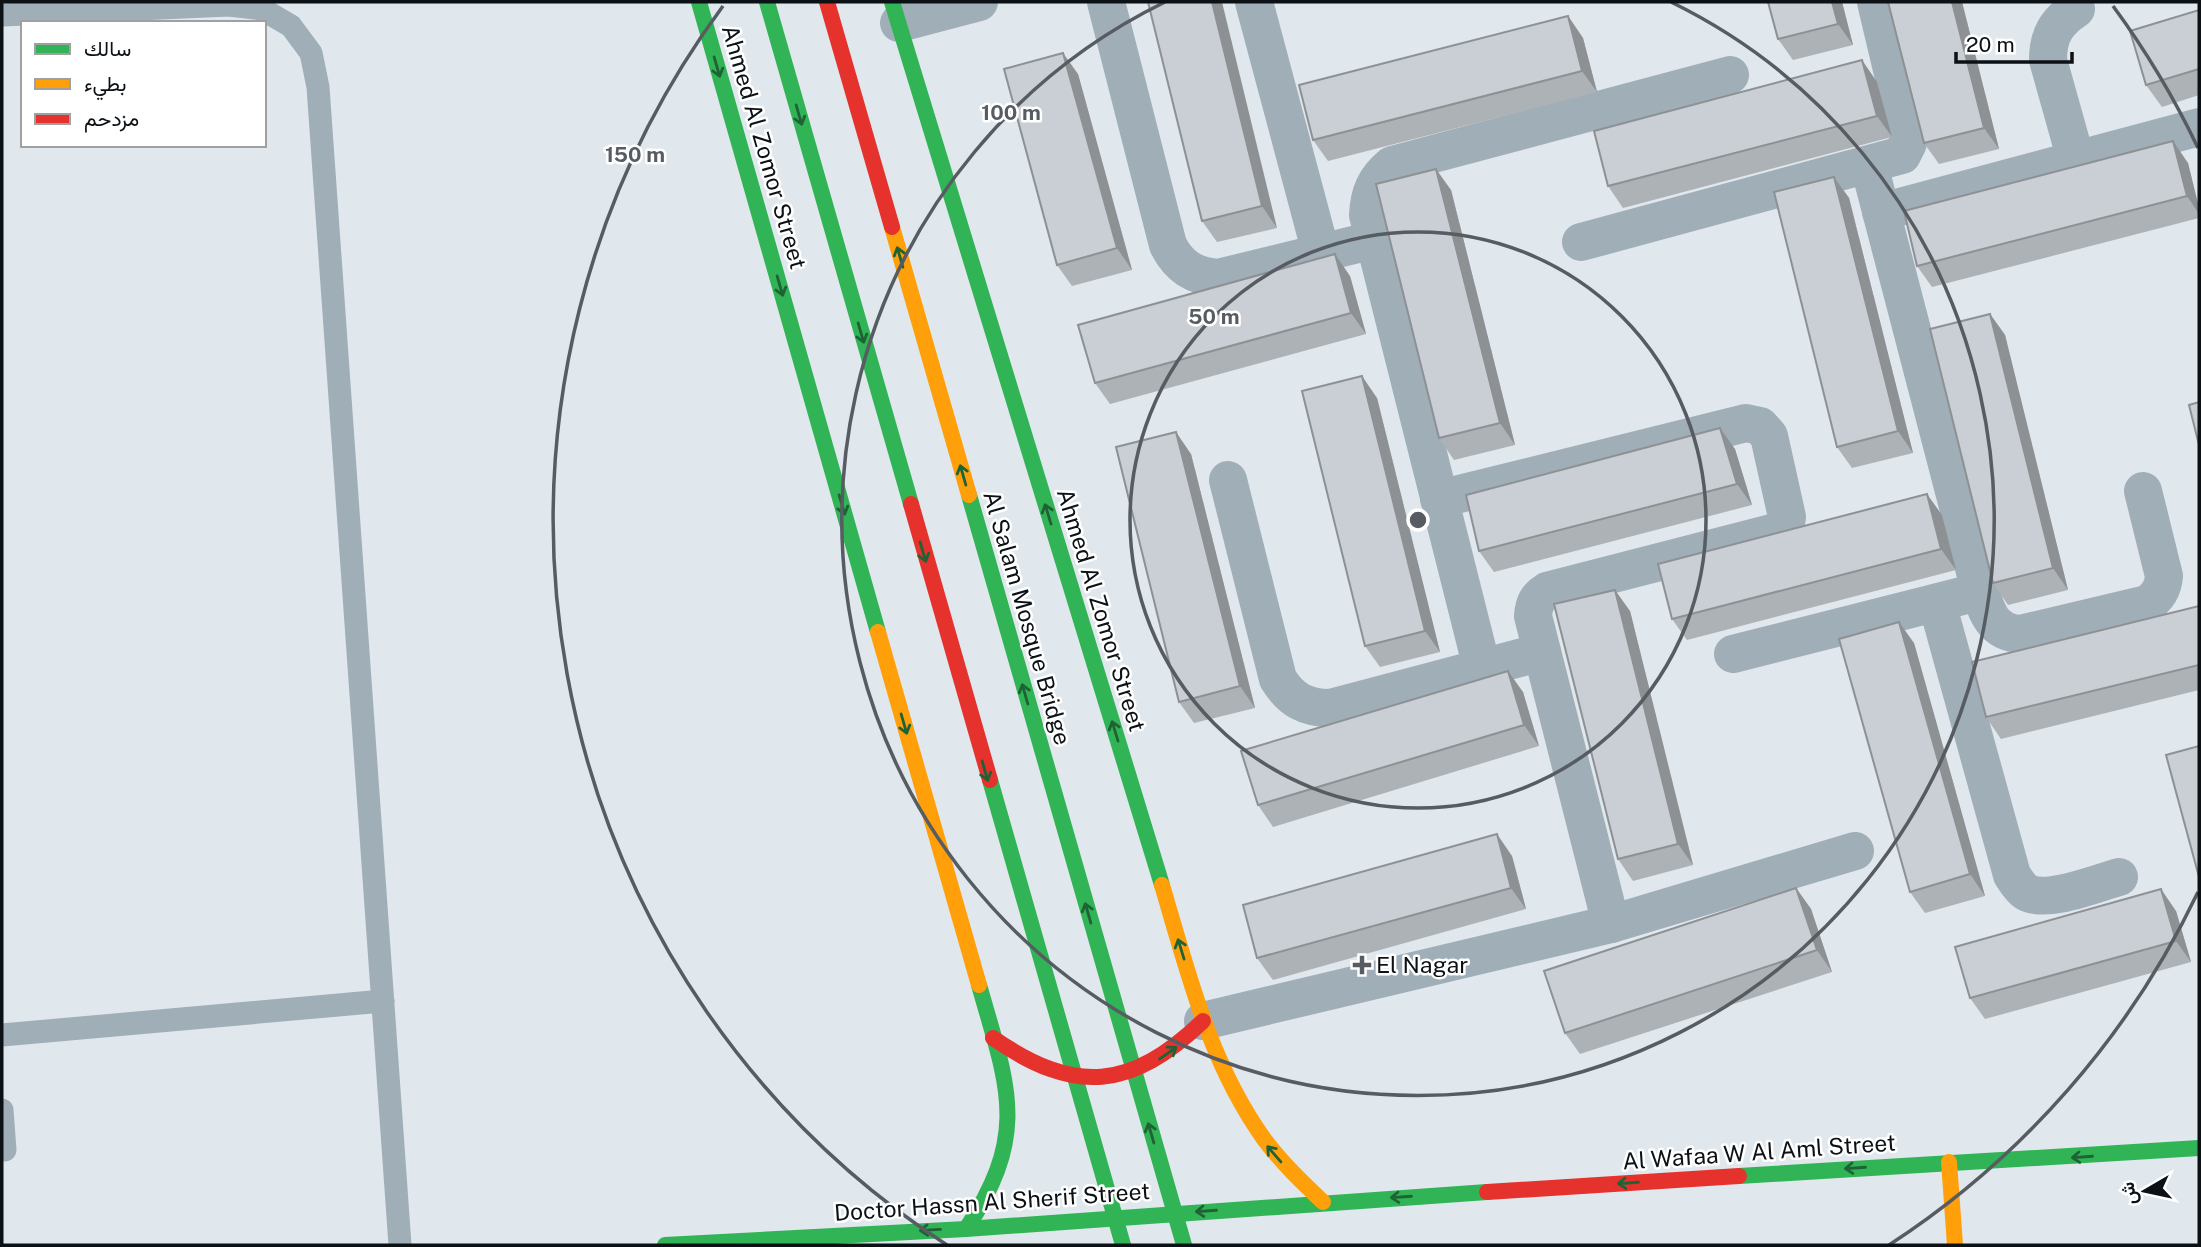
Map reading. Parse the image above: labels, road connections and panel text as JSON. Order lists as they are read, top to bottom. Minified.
{"streets":{"main road":["Ahmed Al Zomor Street","Al Salam Mosque Bridge","Al Wafaa W Al Aml Street","Doctor Hassn Al Sherif Street"]},"crossings":[["Ahmed Al Zomor Street","Al Wafaa W Al Aml Street"],["Ahmed Al Zomor Street","Doctor Hassn Al Sherif Street"],["Al Wafaa W Al Aml Street","Doctor Hassn Al Sherif Street"]],"one_way":["Al Wafaa W Al Aml Street","Doctor Hassn Al Sherif Street"],"places":{"health":["El Nagar"]},"legend":["سالك","بطيء","مزدحم"],"scale_bar":"20 m","north":"left","rings":["100 m","150 m","50 m"]}
